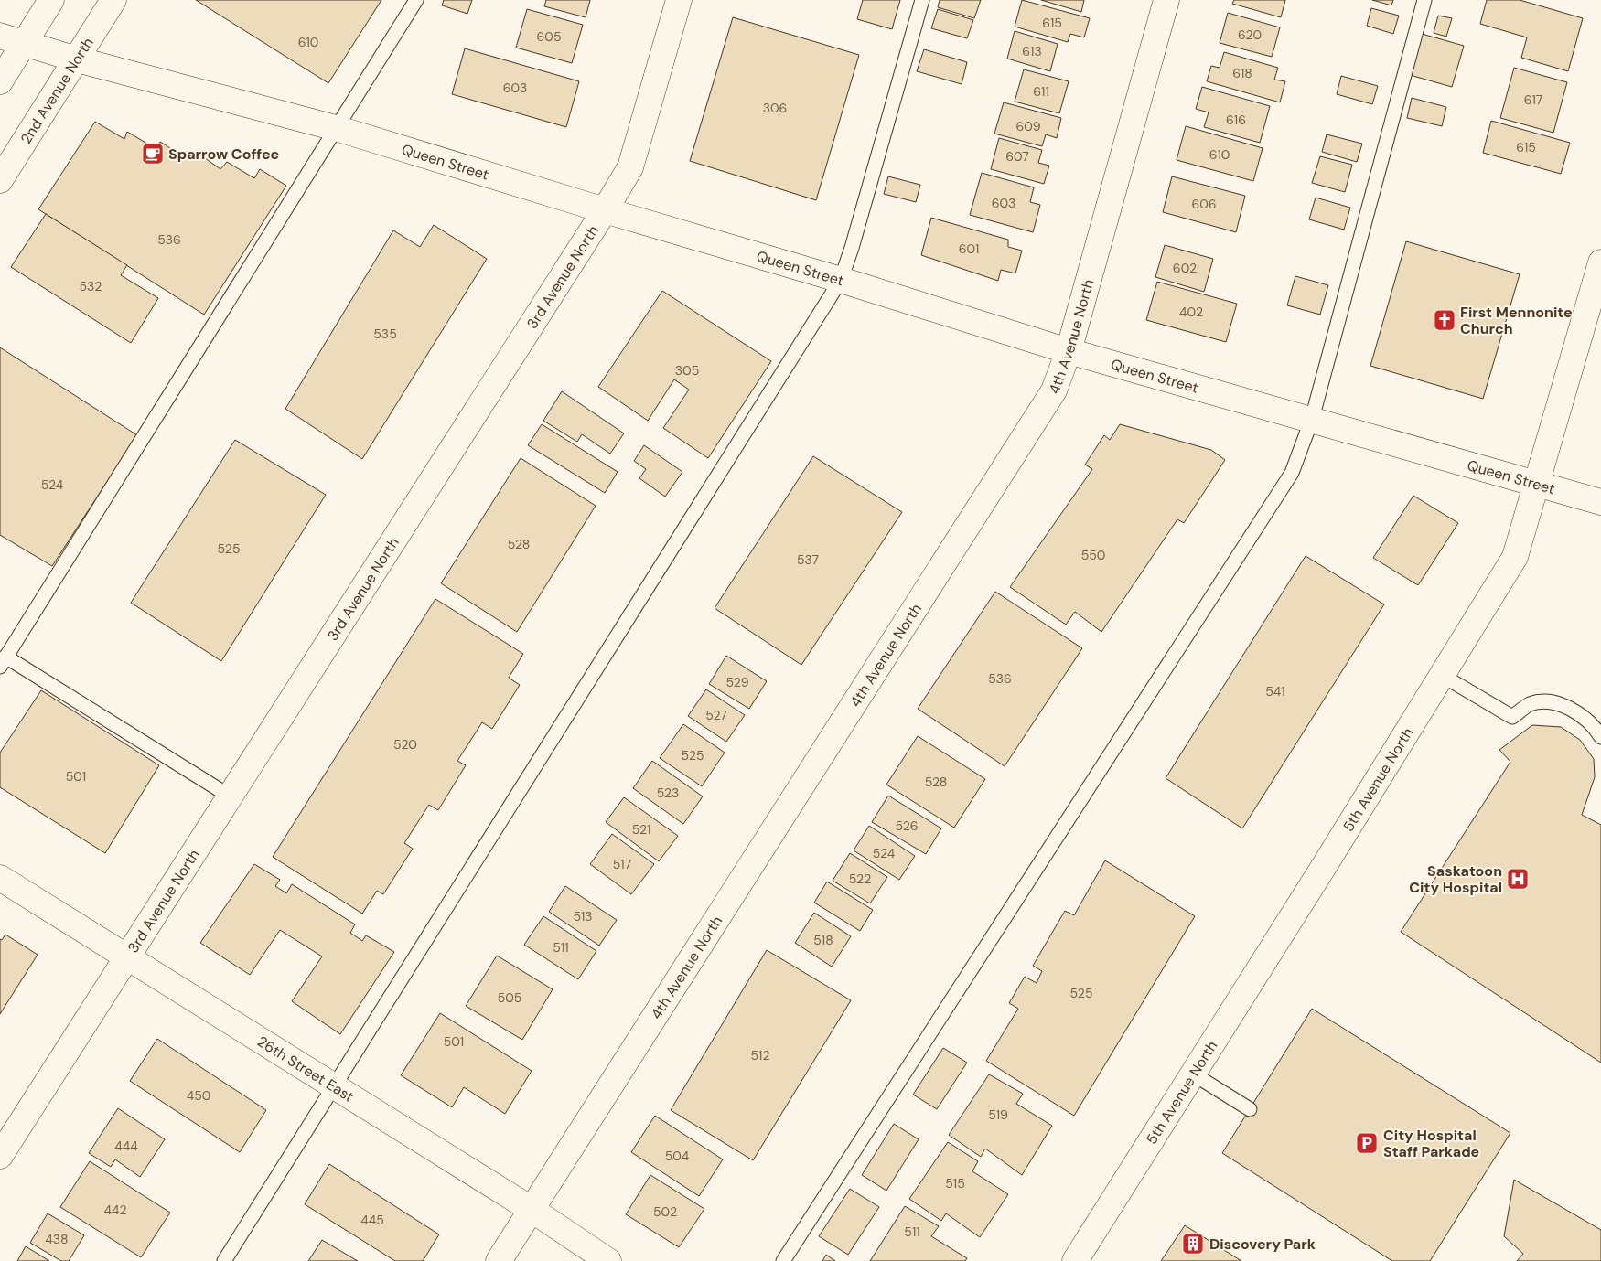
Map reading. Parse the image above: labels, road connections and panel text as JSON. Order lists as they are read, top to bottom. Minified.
{"streets":{"street":["2nd Avenue North","Queen Street","3rd Avenue North","4th Avenue North","5th Avenue North","26th Street East"]},"crossings":[["2nd Avenue North","Queen Street"],["Queen Street","3rd Avenue North"],["Queen Street","4th Avenue North"],["Queen Street","5th Avenue North"],["3rd Avenue North","26th Street East"],["4th Avenue North","26th Street East"]],"places":{"cafe":["Sparrow Coffee"],"church":["First Mennonite Church"],"hospital":["Saskatoon City Hospital"],"parking":["City Hospital Staff Parkade"],"building":["Discovery Park"]},"house_numbers":["615","620","605","610","613","618","603","611","617","306","616","609","615","610","607","603","606","536","601","602","532","402","535","305","524","528","525","550","537","536","529","541","527","520","525","501","528","523","526","521","524","517","522","513","518","511","525","505","501","512","450","519","444","504","515","442","502","445","511","438"]}
